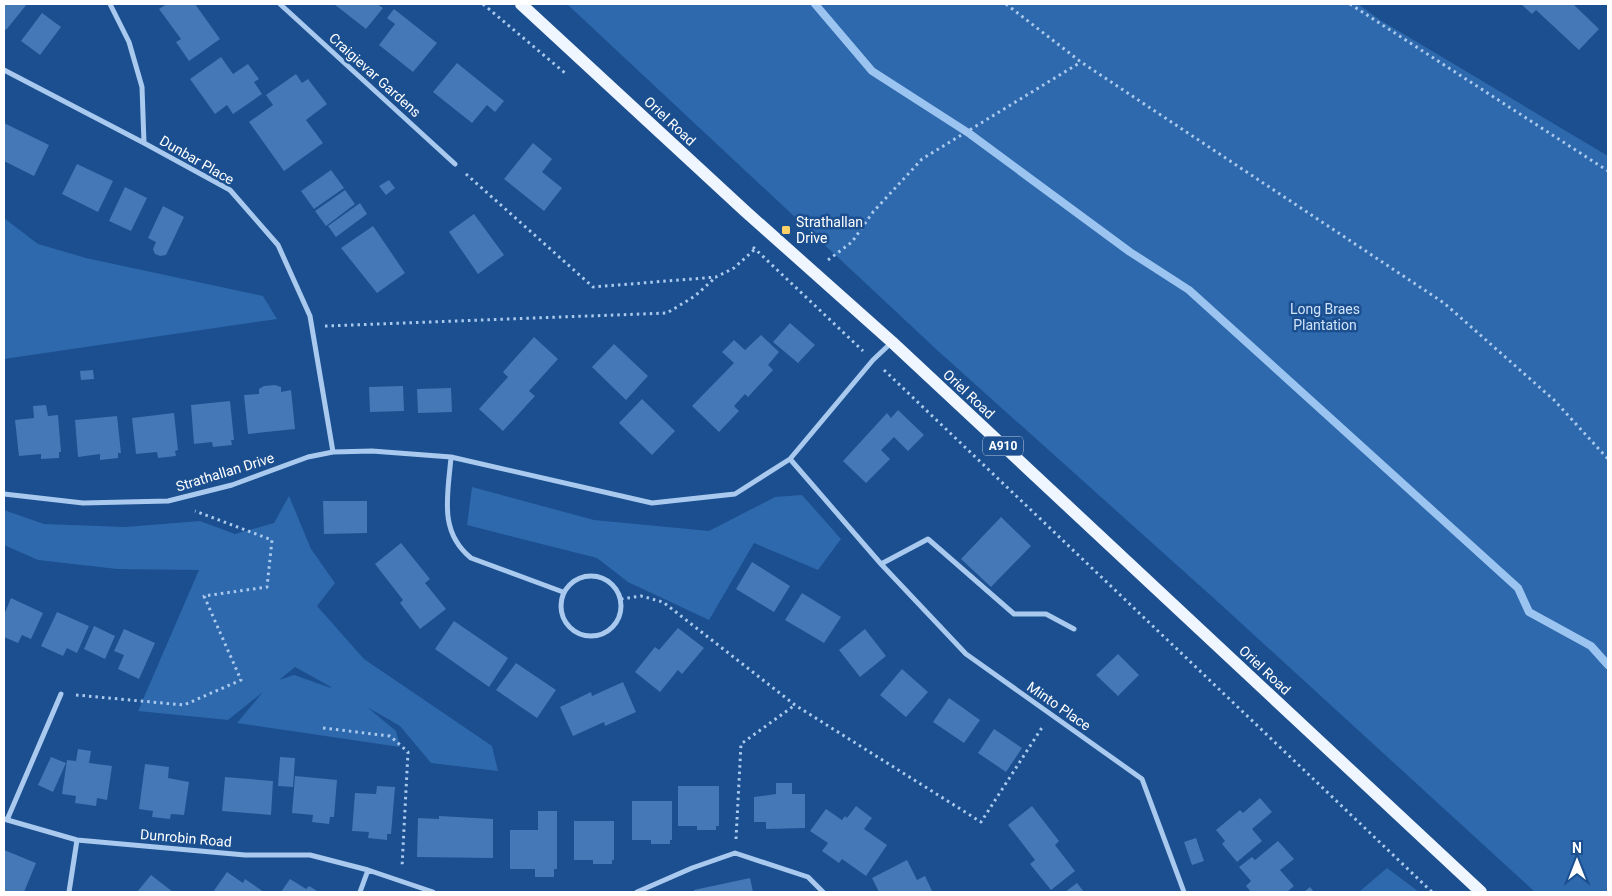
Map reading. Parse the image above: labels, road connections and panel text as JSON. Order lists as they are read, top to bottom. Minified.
{"streets":{"main road":["Oriel Road","A910"],"street":["Craigievar Gardens","Dunbar Place","Strathallan Drive","Minto Place","Dunrobin Road"]},"crossings":[["Oriel Road","Strathallan Drive"],["Dunbar Place","Strathallan Drive"],["Strathallan Drive","Minto Place"]],"parks":["Long Braes Plantation"],"places":{"transit":["Strathallan Drive"]},"north":"top"}
